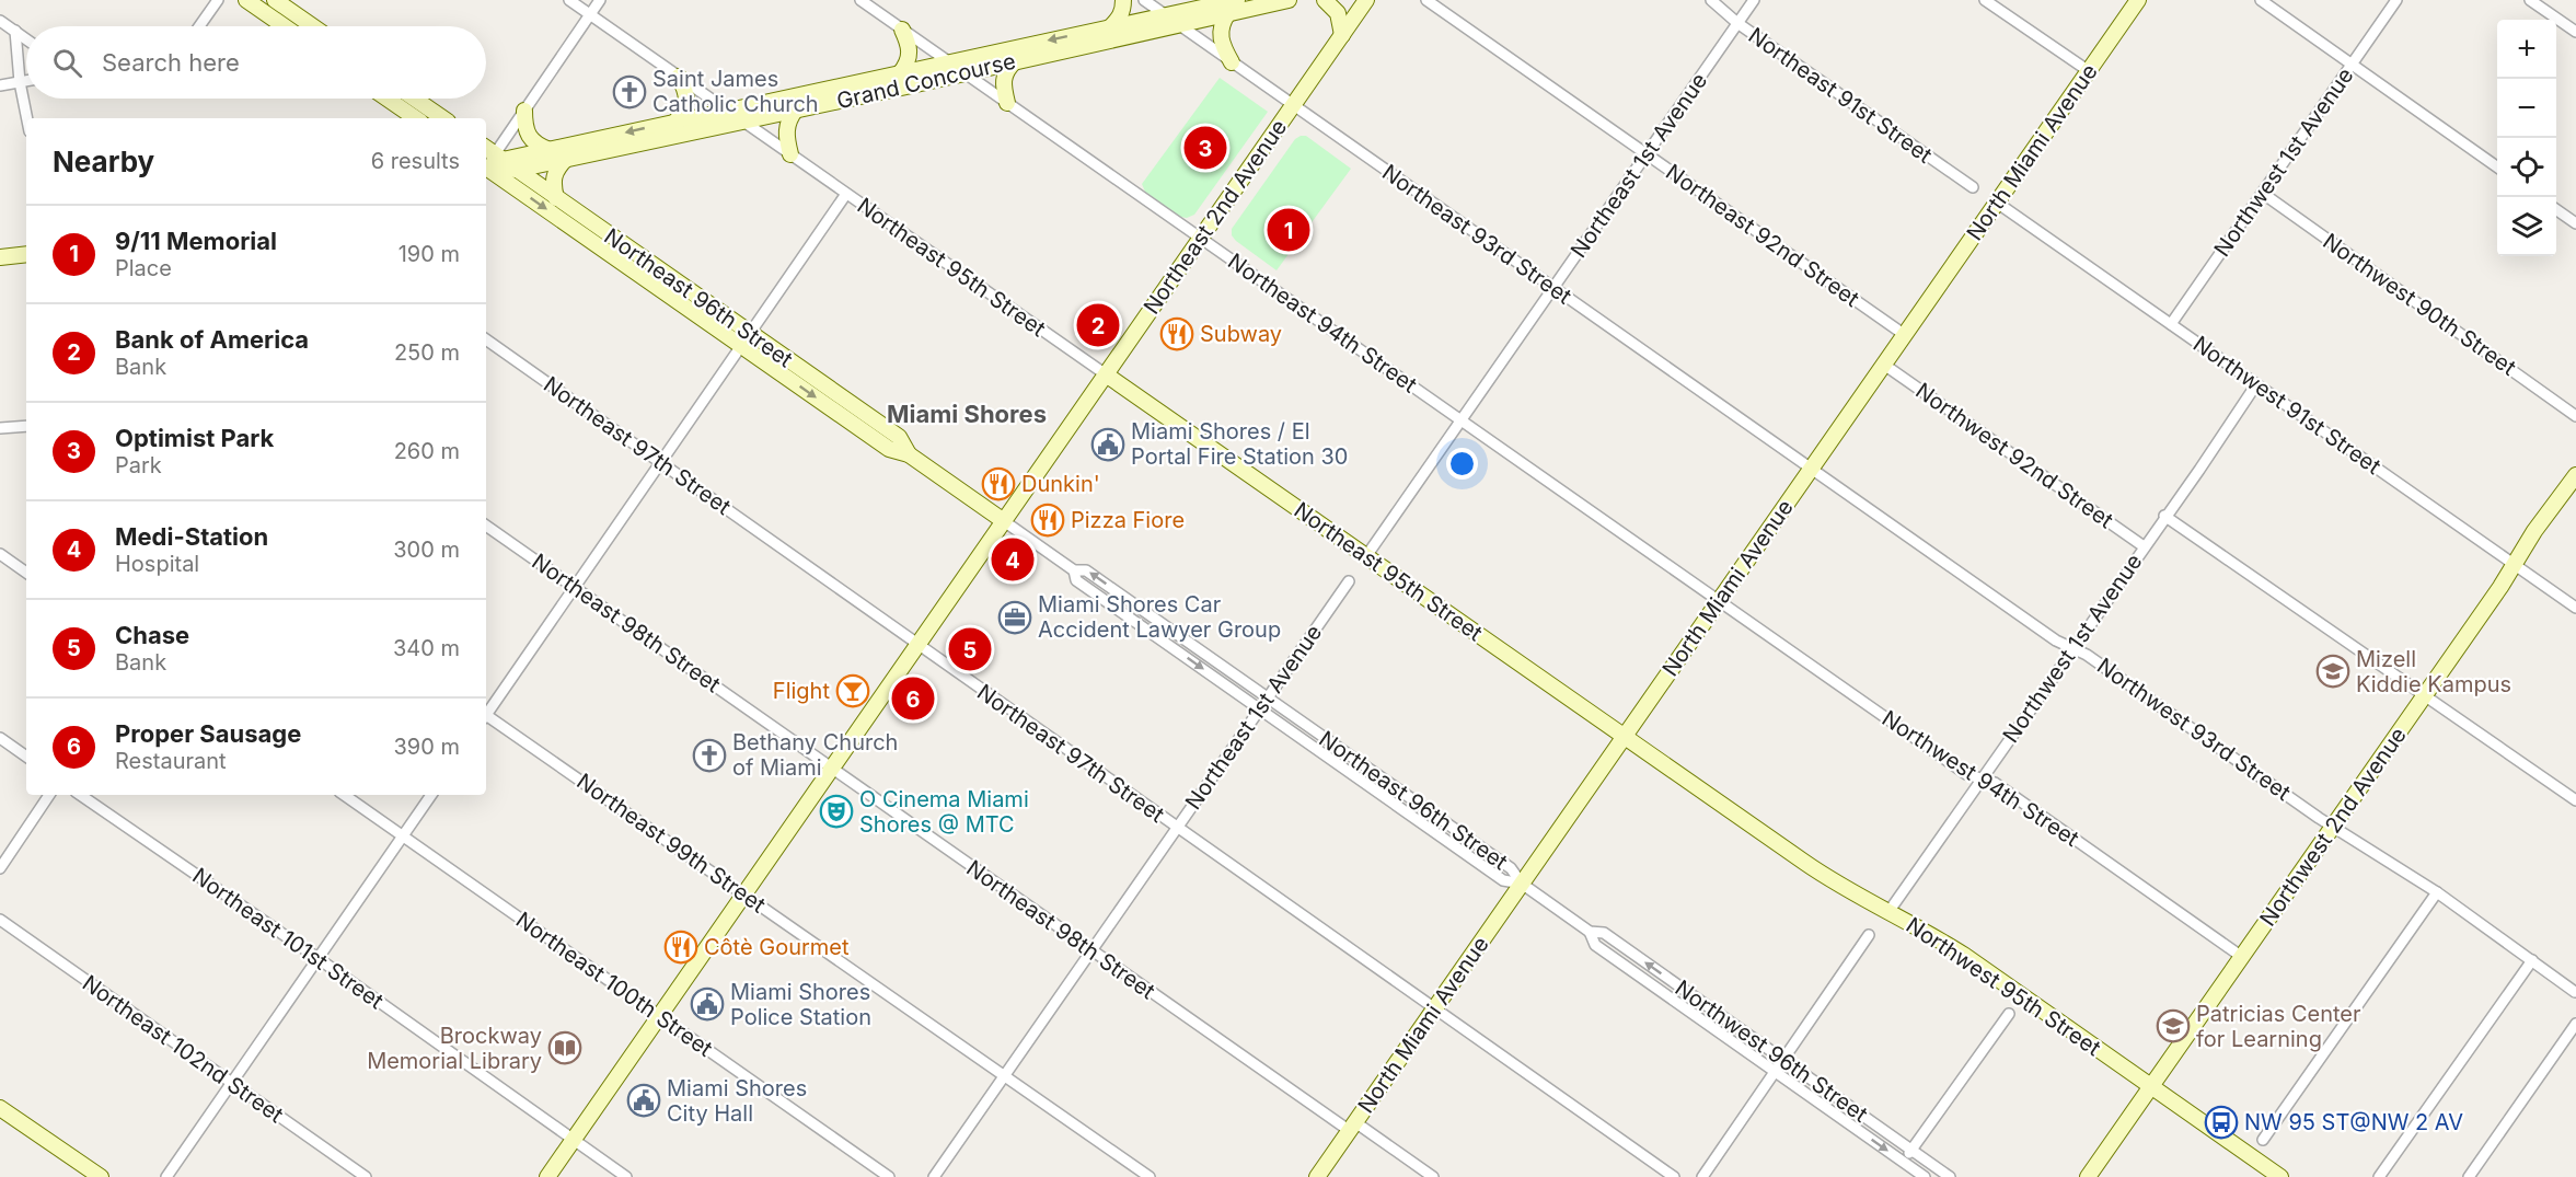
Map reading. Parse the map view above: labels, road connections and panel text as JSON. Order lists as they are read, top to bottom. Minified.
{"streets":{"main road":["Grand Concourse","North Miami Avenue","Northeast 2nd Avenue","Northeast 95th Street","Northeast 96th Street","Northwest 2nd Avenue","Northwest 95th Street"],"street":["Northeast 91st Street","Northwest 1st Avenue","Northeast 1st Avenue","Northeast 93rd Street","Northeast 92nd Street","Northwest 90th Street","Northeast 94th Street","Northwest 91st Street","Northeast 97th Street","Northwest 92nd Street","Northeast 98th Street","Northwest 93rd Street","Northwest 94th Street","Northeast 99th Street","Northeast 101st Street","Northeast 100th Street","Northeast 102nd Street","Northwest 96th Street"]},"crossings":[["Grand Concourse","Northeast 93rd Street"],["Grand Concourse","Northeast 95th Street"],["Grand Concourse","Northeast 96th Street"],["Grand Concourse","Northeast 94th Street"],["Northeast 91st Street","Northeast 1st Avenue"],["North Miami Avenue","Northeast 93rd Street"],["North Miami Avenue","Northeast 92nd Street"],["North Miami Avenue","Northeast 95th Street"],["North Miami Avenue","Northeast 96th Street"],["North Miami Avenue","Northeast 94th Street"],["North Miami Avenue","Northwest 91st Street"],["North Miami Avenue","Northeast 97th Street"],["North Miami Avenue","Northwest 92nd Street"],["North Miami Avenue","Northeast 98th Street"],["North Miami Avenue","Northwest 93rd Street"],["North Miami Avenue","Northwest 94th Street"],["North Miami Avenue","Northwest 95th Street"],["North Miami Avenue","Northwest 96th Street"],["Northwest 1st Avenue","Northwest 90th Street"],["Northwest 1st Avenue","Northwest 91st Street"],["Northwest 1st Avenue","Northwest 92nd Street"],["Northwest 1st Avenue","Northwest 93rd Street"],["Northwest 1st Avenue","Northwest 94th Street"],["Northwest 1st Avenue","Northwest 95th Street"],["Northeast 1st Avenue","Northeast 93rd Street"],["Northeast 1st Avenue","Northeast 92nd Street"],["Northeast 1st Avenue","Northeast 95th Street"],["Northeast 1st Avenue","Northeast 96th Street"],["Northeast 1st Avenue","Northeast 94th Street"],["Northeast 1st Avenue","Northeast 97th Street"],["Northeast 1st Avenue","Northeast 98th Street"],["Northeast 1st Avenue","Northeast 99th Street"],["Northeast 2nd Avenue","Northeast 93rd Street"],["Northeast 2nd Avenue","Northeast 95th Street"],["Northeast 2nd Avenue","Northeast 96th Street"],["Northeast 2nd Avenue","Northeast 94th Street"],["Northeast 2nd Avenue","Northeast 97th Street"],["Northeast 2nd Avenue","Northeast 98th Street"],["Northeast 2nd Avenue","Northeast 99th Street"],["Northeast 2nd Avenue","Northeast 101st Street"],["Northeast 2nd Avenue","Northeast 100th Street"],["Northeast 93rd Street","Northwest 93rd Street"],["Northeast 95th Street","Northwest 95th Street"],["Northeast 96th Street","Northwest 96th Street"],["Northeast 94th Street","Northwest 94th Street"],["Northwest 91st Street","Northwest 2nd Avenue"],["Northwest 93rd Street","Northwest 2nd Avenue"],["Northwest 94th Street","Northwest 2nd Avenue"],["Northwest 2nd Avenue","Northwest 95th Street"]],"districts":["Miami Shores"],"places":{"church":["Saint James Catholic Church","Bethany Church of Miami"],"restaurant":["Subway","Dunkin'","Pizza Fiore","Côtè Gourmet"],"public building":["Miami Shores / El Portal Fire Station 30","Miami Shores Police Station","Miami Shores City Hall"],"office":["Miami Shores Car Accident Lawyer Group"],"school or university":["Mizell Kiddie Kampus","Patricias Center for Learning"],"bar":["Flight"],"theatre":["O Cinema Miami Shores @ MTC"],"library":["Brockway Memorial Library"],"bus stop":["NW 95 ST@NW 2 AV"]},"page":{"map_buttons":["+","−"],"search":"Search here","heading":["Nearby","6 results"],"pins":["3","1","2","4","5","6"],"list":[{"mark":"1","name":"9/11 Memorial","note":"Place","value":"190 m"},{"mark":"2","name":"Bank of America","note":"Bank","value":"250 m"},{"mark":"3","name":"Optimist Park","note":"Park","value":"260 m"},{"mark":"4","name":"Medi-Station","note":"Hospital","value":"300 m"},{"mark":"5","name":"Chase","note":"Bank","value":"340 m"},{"mark":"6","name":"Proper Sausage","note":"Restaurant","value":"390 m"}]}}
